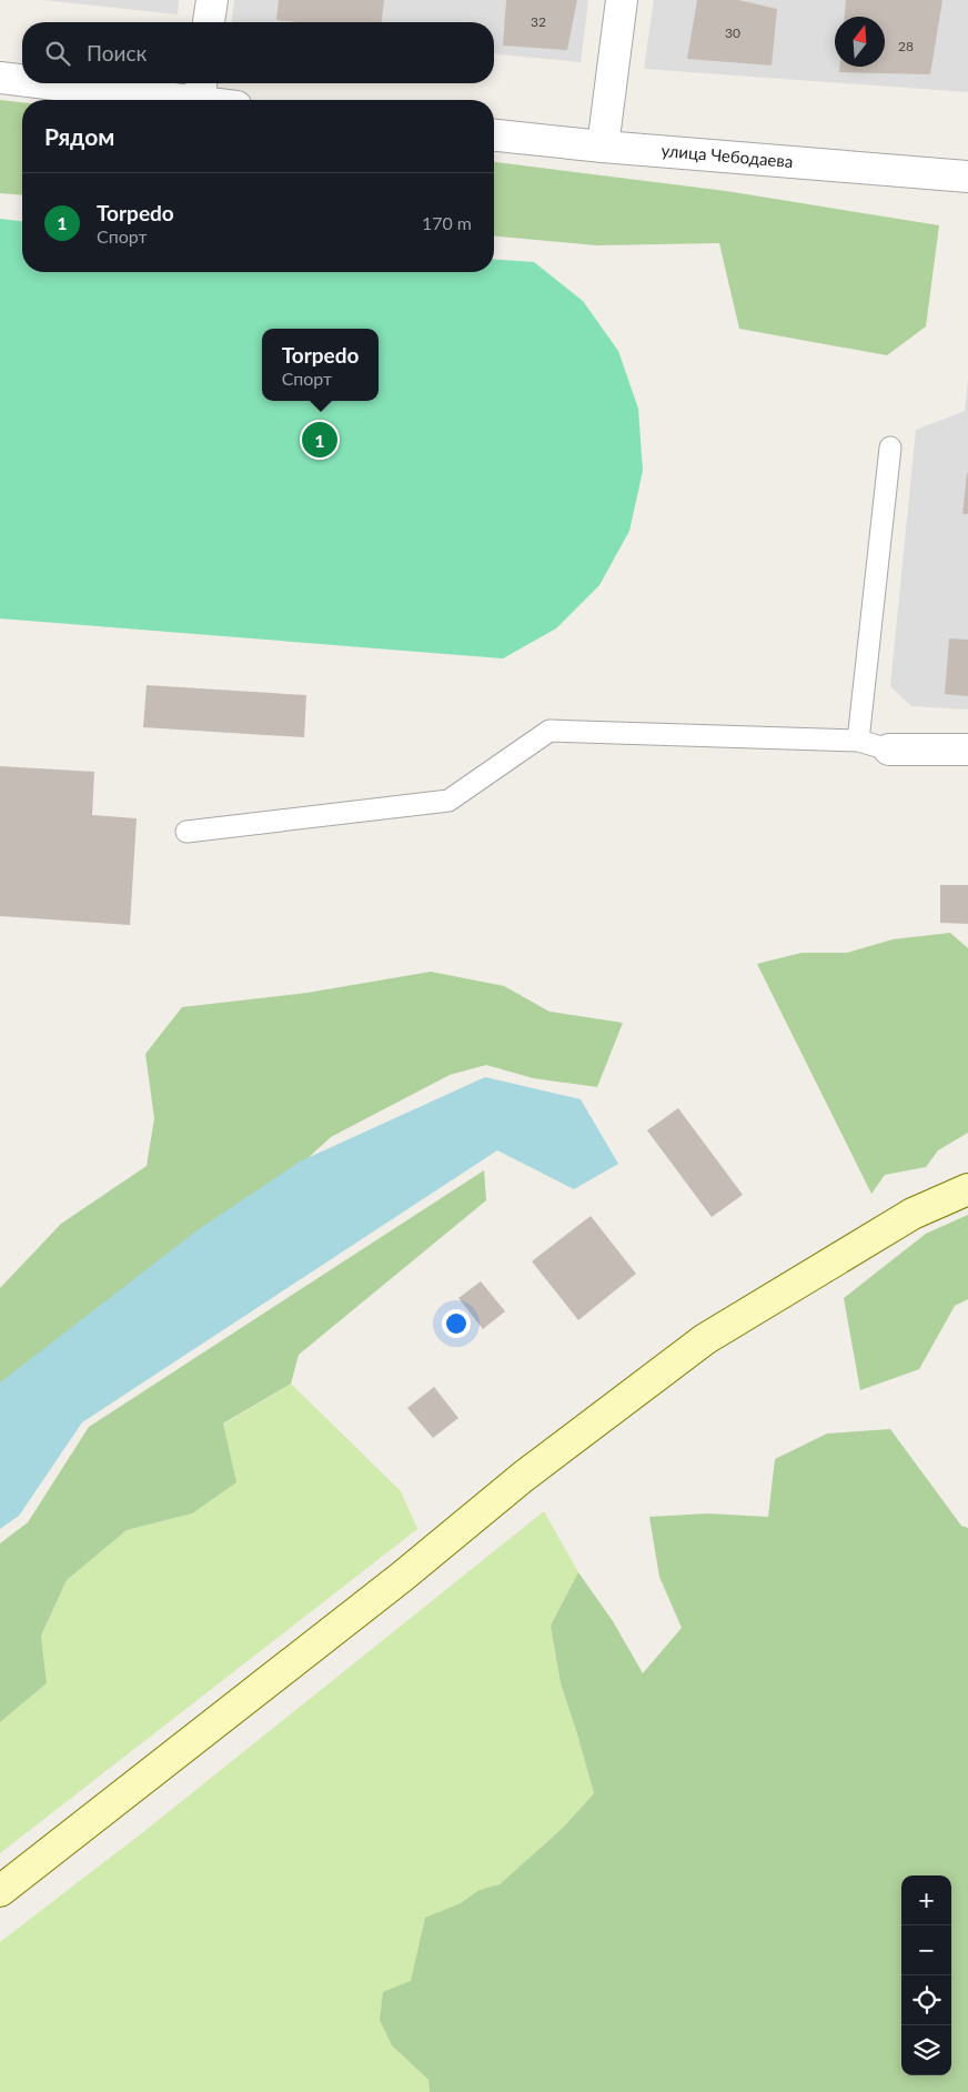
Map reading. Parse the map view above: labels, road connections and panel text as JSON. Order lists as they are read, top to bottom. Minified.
{"streets":{"street":["улица Чебодаева"]},"house_numbers":["32","30","28"],"north":"top","page":{"search":"Поиск","heading":"Рядом","list":[{"mark":"1","name":"Torpedo","note":"Спорт","value":"170 m"}],"popup":["Torpedo","Спорт"],"pins":"1","map_buttons":["+","−"]}}
